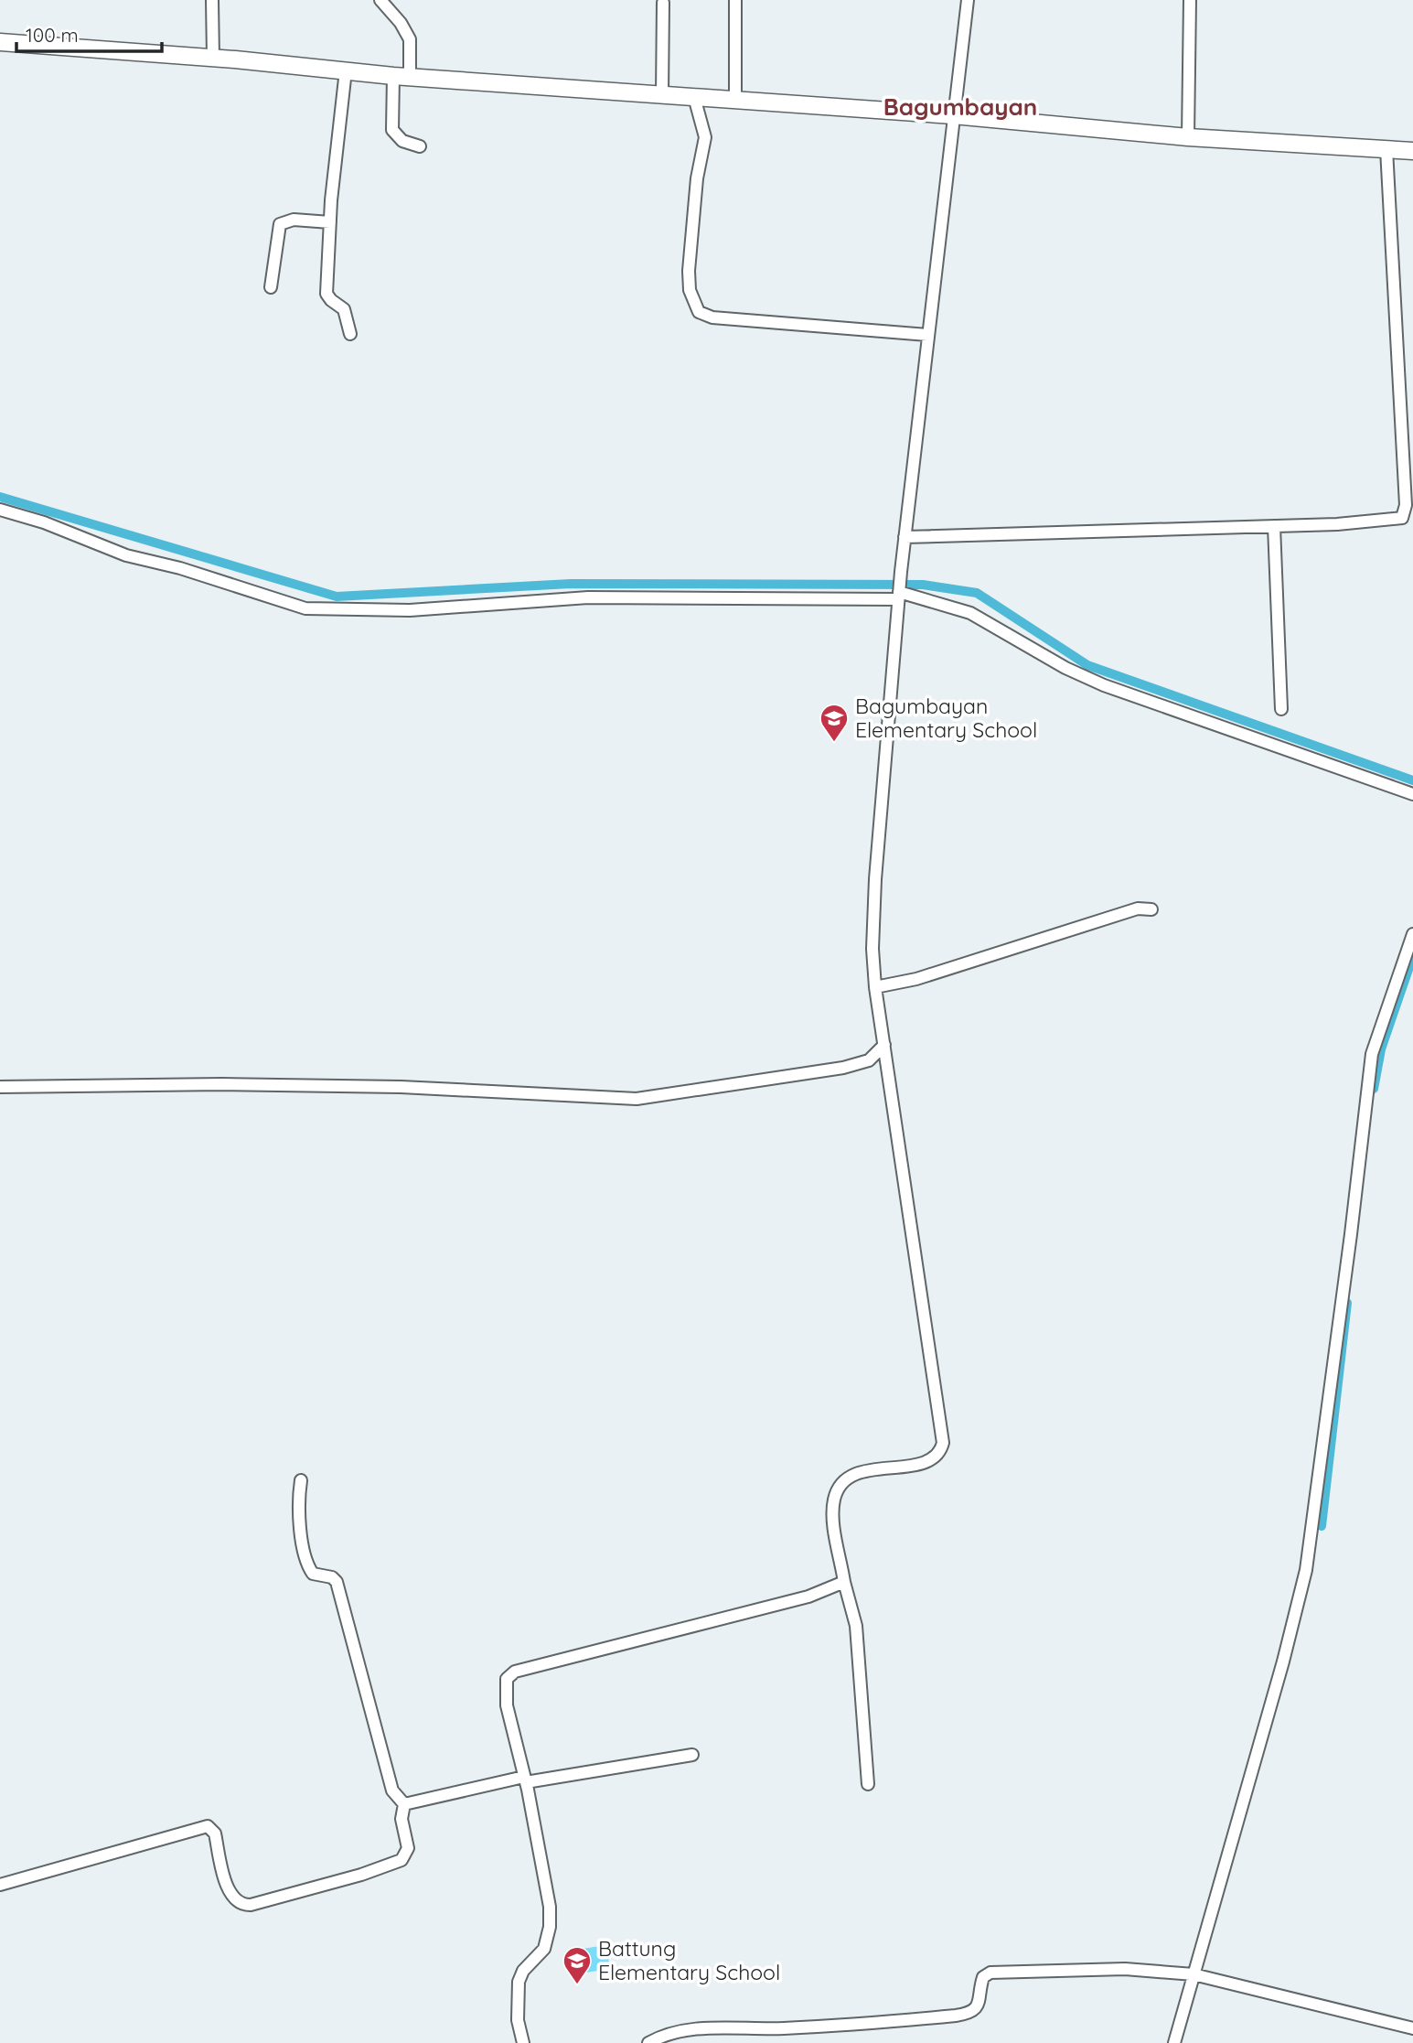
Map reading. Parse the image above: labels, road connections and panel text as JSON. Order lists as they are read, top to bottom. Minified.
{"districts":["Bagumbayan"],"places":{"school or university":["Bagumbayan Elementary School","Battung Elementary School"]},"scale_bar":"100 m"}
